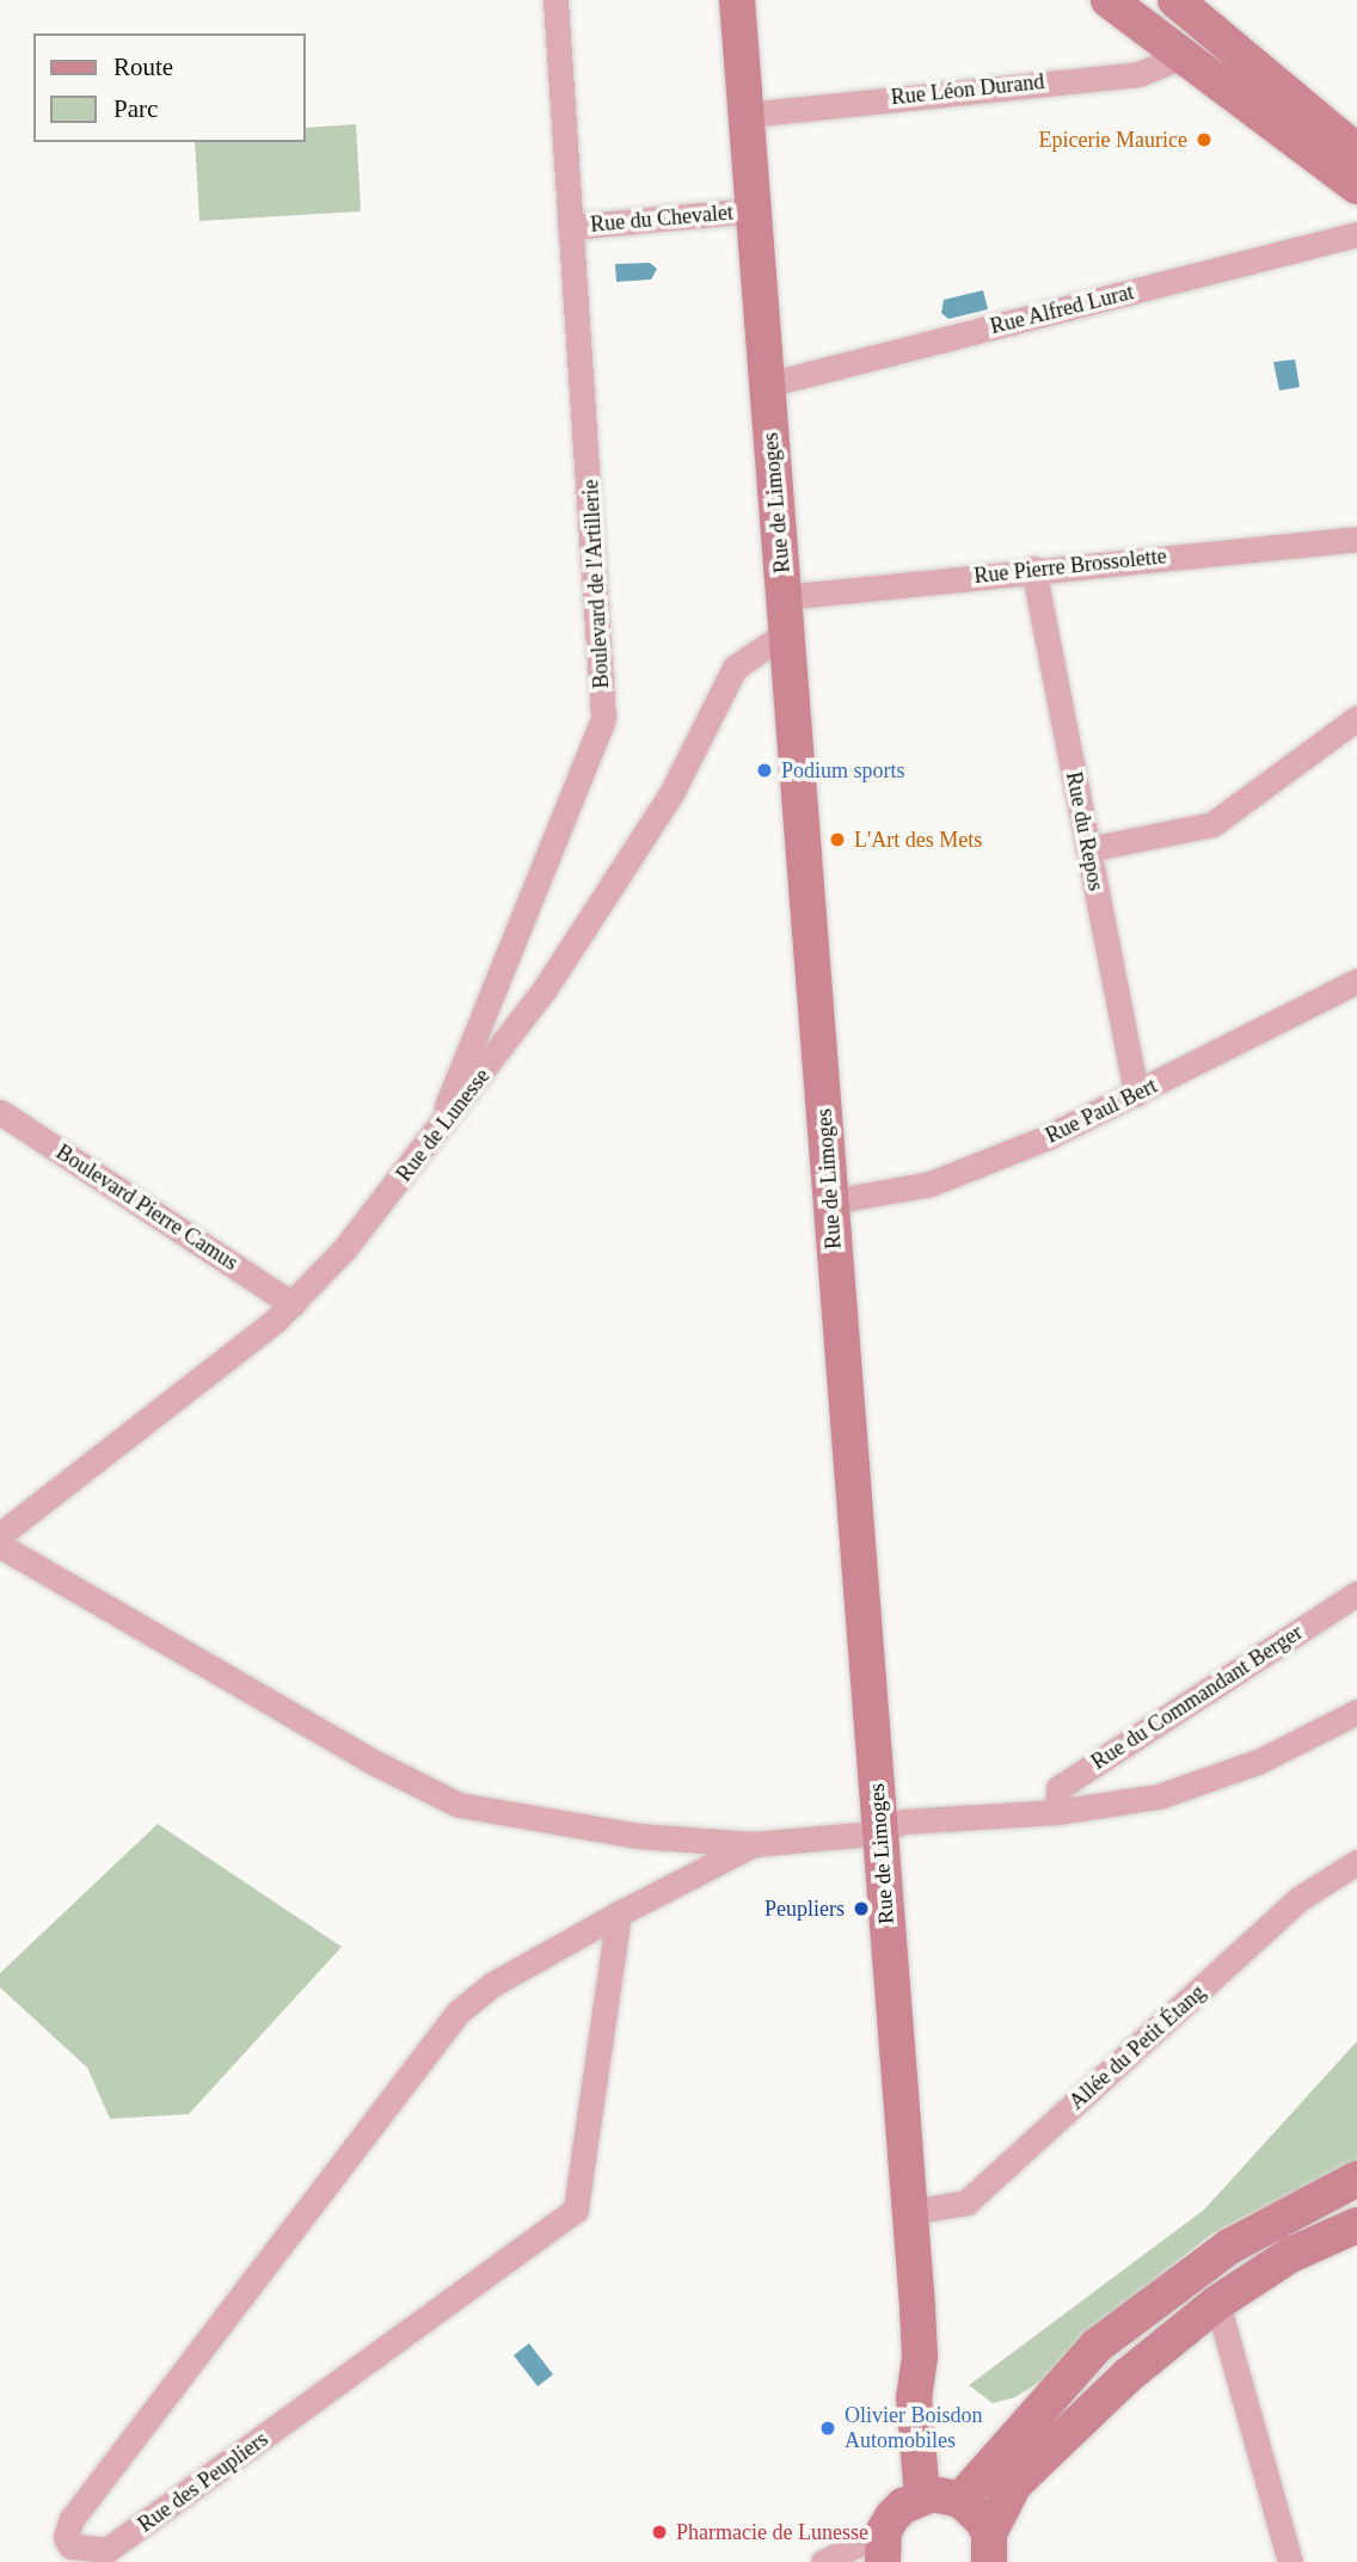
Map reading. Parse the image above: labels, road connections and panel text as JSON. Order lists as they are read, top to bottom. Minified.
{"streets":{"main road":["Rue de Limoges"],"street":["Rue Léon Durand","Rue du Chevalet","Rue Alfred Lurat","Rue Pierre Brossolette","Boulevard de l'Artillerie","Rue du Repos","Rue Paul Bert","Rue de Lunesse","Boulevard Pierre Camus","Rue du Commandant Berger","Allée du Petit Étang","Rue des Peupliers"]},"crossings":[["Rue Léon Durand","Rue de Limoges"],["Rue du Chevalet","Rue de Limoges"],["Rue du Chevalet","Boulevard de l'Artillerie"],["Rue Alfred Lurat","Rue de Limoges"],["Rue de Limoges","Rue Pierre Brossolette"],["Rue de Limoges","Rue Paul Bert"],["Rue de Limoges","Rue de Lunesse"],["Rue de Limoges","Allée du Petit Étang"],["Rue Pierre Brossolette","Rue du Repos"],["Rue Pierre Brossolette","Rue de Lunesse"],["Boulevard de l'Artillerie","Rue de Lunesse"],["Rue du Repos","Rue Paul Bert"],["Rue de Lunesse","Boulevard Pierre Camus"]],"places":["Epicerie Maurice","Podium sports","L'Art des Mets","Peupliers","Olivier Boisdon Automobiles","Pharmacie de Lunesse"],"legend":["Route","Parc"]}
